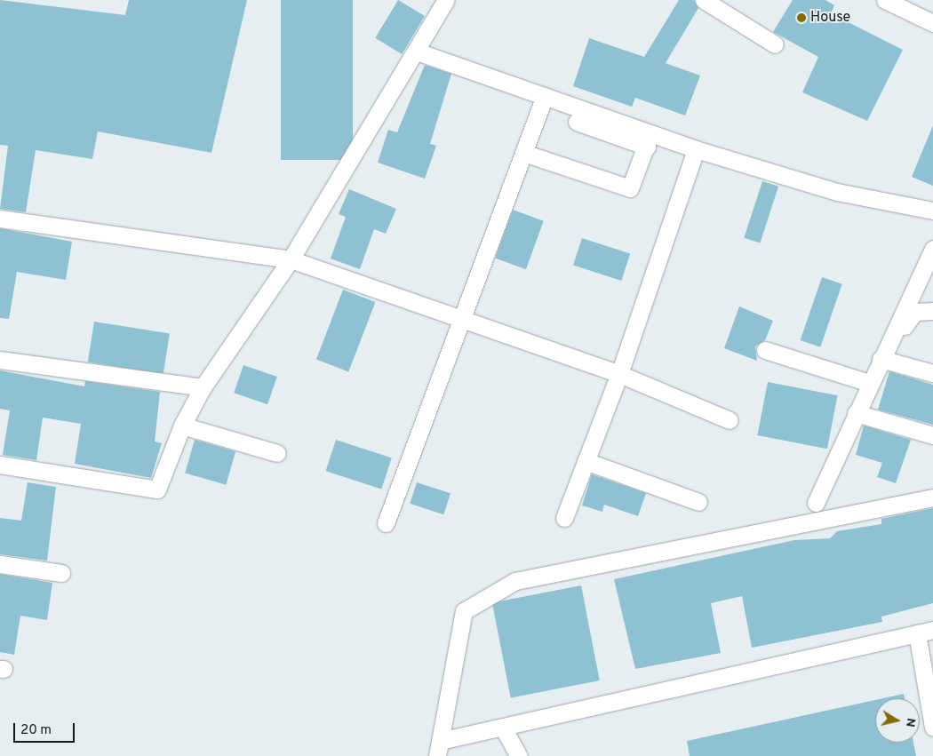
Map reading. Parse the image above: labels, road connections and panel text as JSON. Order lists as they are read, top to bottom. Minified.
{"places":["House"],"scale_bar":"20 m","north":"right"}
